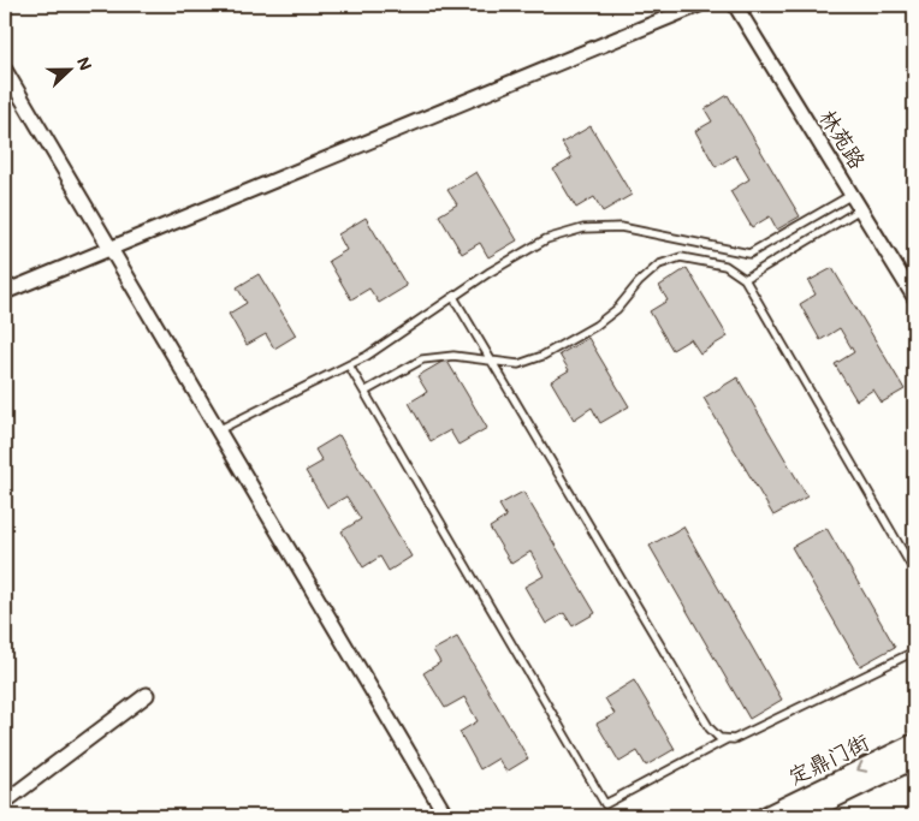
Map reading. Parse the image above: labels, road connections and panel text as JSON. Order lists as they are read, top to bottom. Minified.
{"streets":{"street":["林苑路","定鼎门街"]},"north":"right"}
